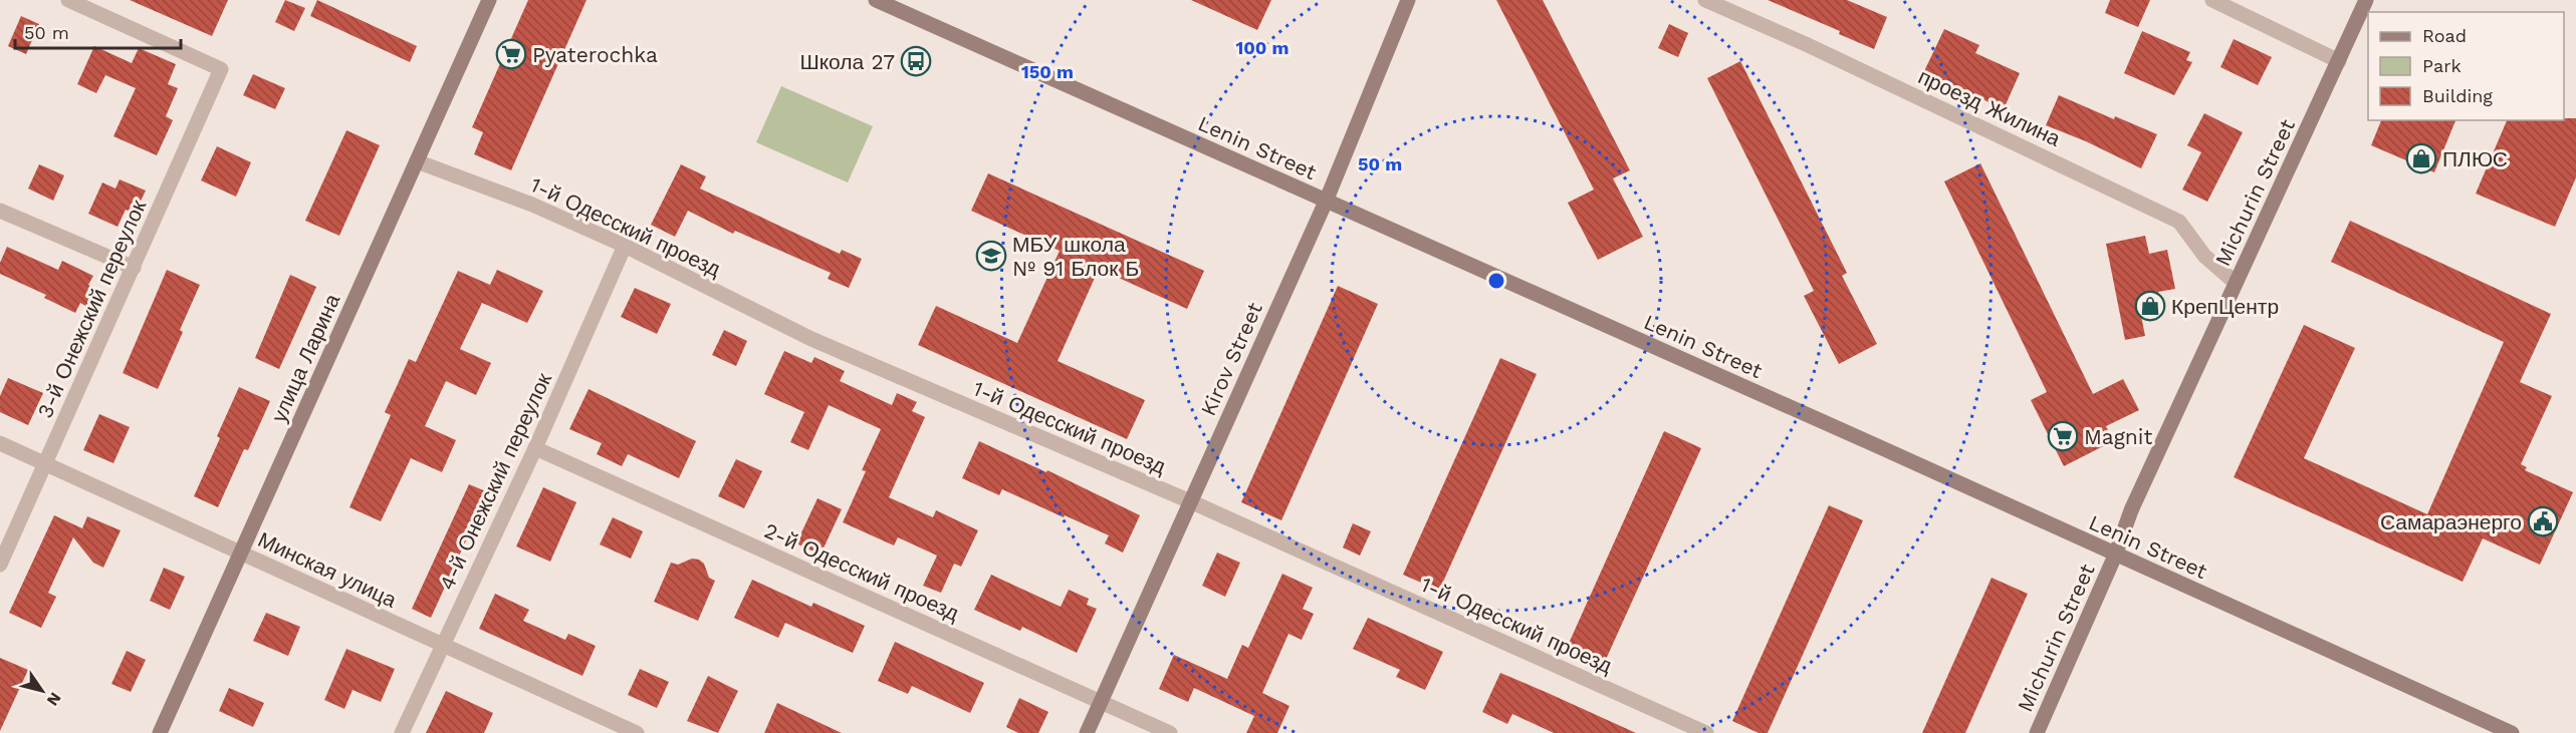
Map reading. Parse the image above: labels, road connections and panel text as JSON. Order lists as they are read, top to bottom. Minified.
{"streets":{"main road":["Lenin Street","Michurin Street","улица Ларина","Kirov Street"],"street":["проезд Жилина","1-й Одесский проезд","3-й Онежский переулок","4-й Онежский переулок","Минская улица","2-й Одесский проезд"]},"crossings":[["проезд Жилина","Michurin Street"],["Lenin Street","Michurin Street"],["Lenin Street","Kirov Street"],["1-й Одесский проезд","улица Ларина"],["1-й Одесский проезд","Kirov Street"],["1-й Одесский проезд","4-й Онежский переулок"],["3-й Онежский переулок","Минская улица"],["улица Ларина","Минская улица"],["Kirov Street","2-й Одесский проезд"],["4-й Онежский переулок","Минская улица"],["4-й Онежский переулок","2-й Одесский проезд"]],"places":{"supermarket":["Pyaterochka","Magnit"],"bus stop":["Школа 27"],"shop":["ПЛЮС","КрепЦентр"],"school or university":["МБУ школа № 91 Блок Б"],"public building":["Самараэнерго"]},"legend":["Road","Park","Building"],"scale_bar":"50 m","north":"bottom right","rings":["100 m","150 m","50 m"]}
